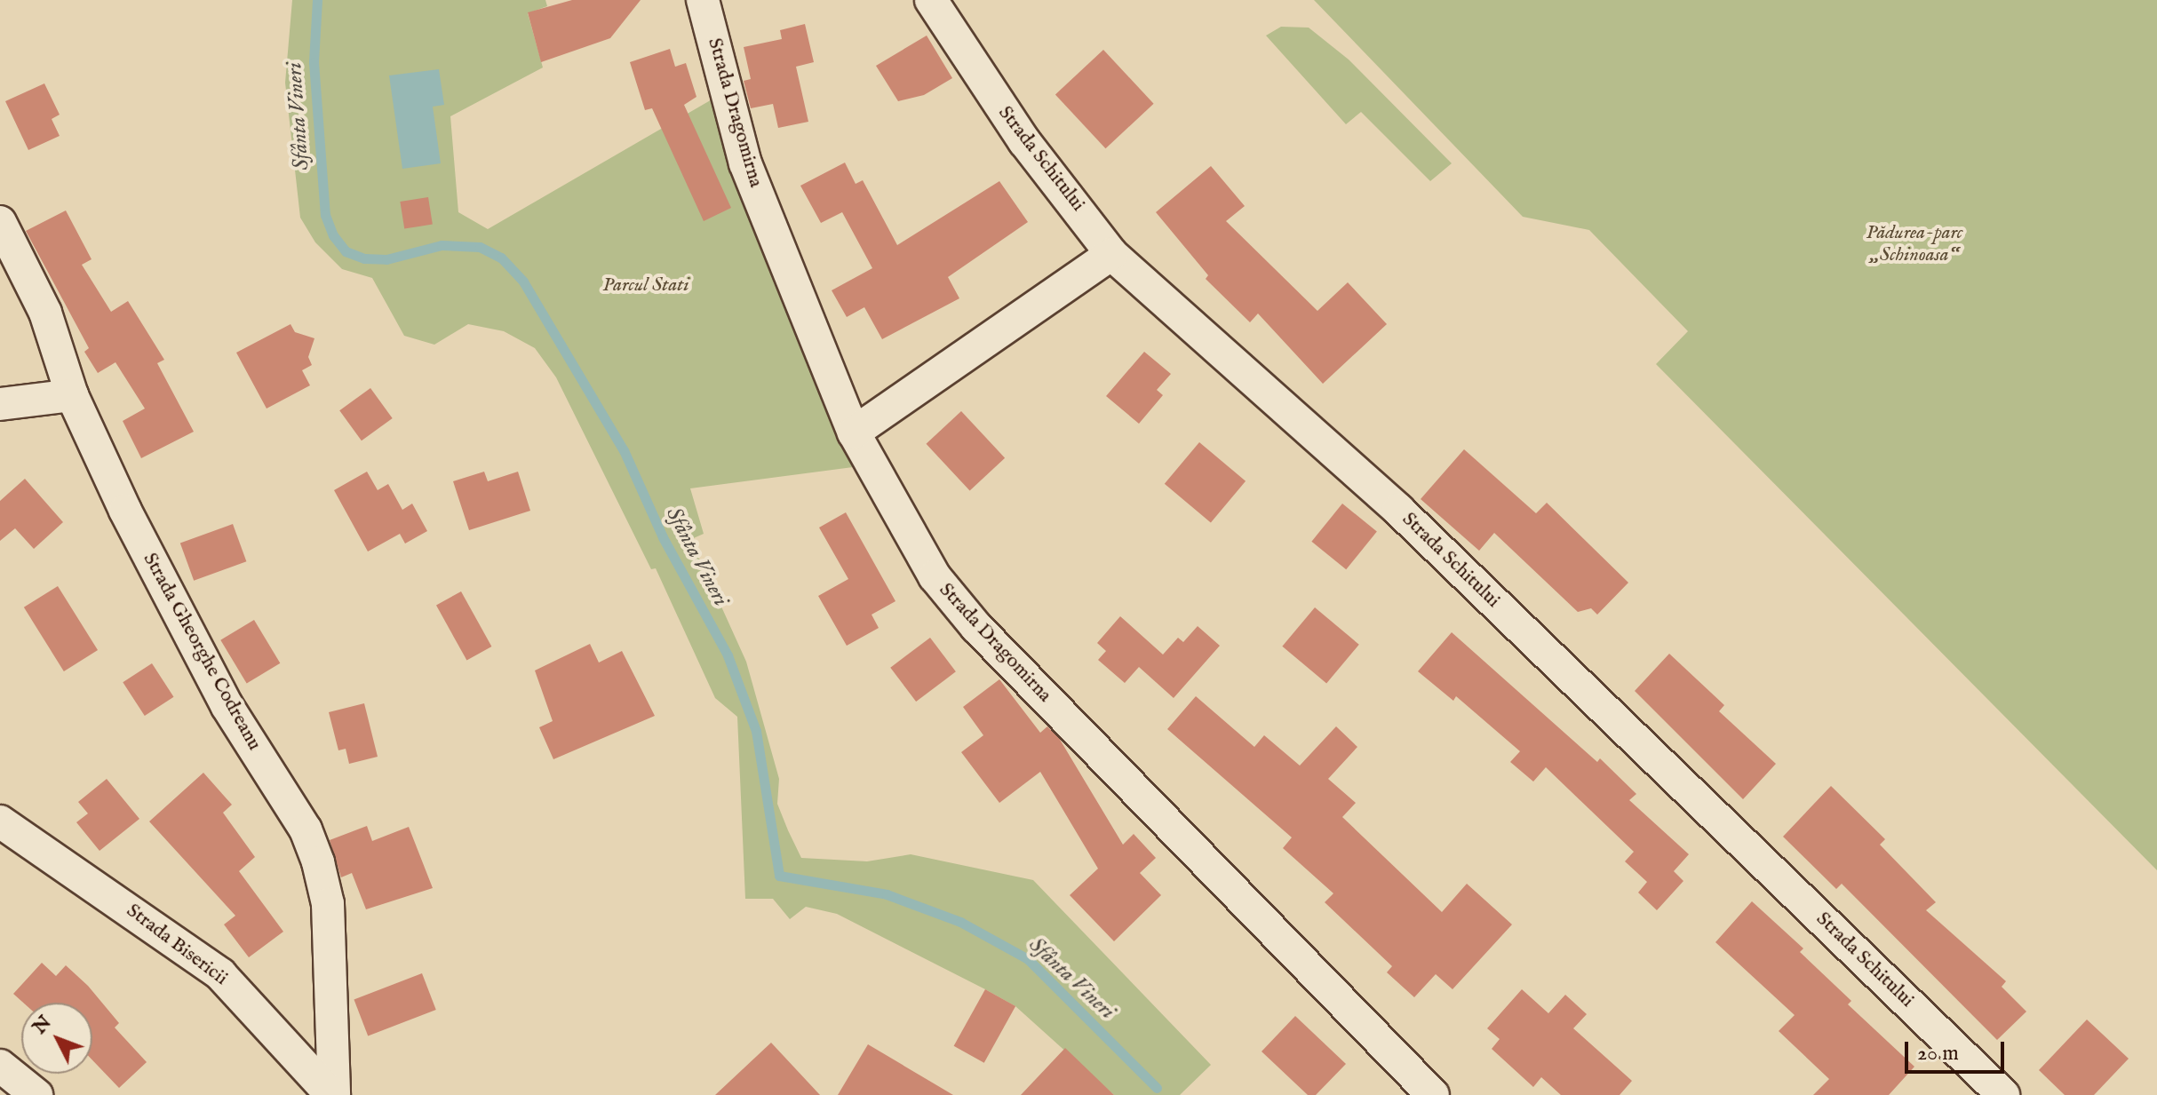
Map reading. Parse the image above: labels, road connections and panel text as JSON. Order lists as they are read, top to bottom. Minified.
{"streets":{"street":["Strada Dragomirna","Strada Schitului","Strada Gheorghe Codreanu","Strada Bisericii"]},"crossings":[["Strada Gheorghe Codreanu","Strada Bisericii"]],"water":["Sfânta Vineri"],"parks":["Pădurea-parc „Schinoasa“","Parcul Stati"],"scale_bar":"20 m","north":"top left"}
